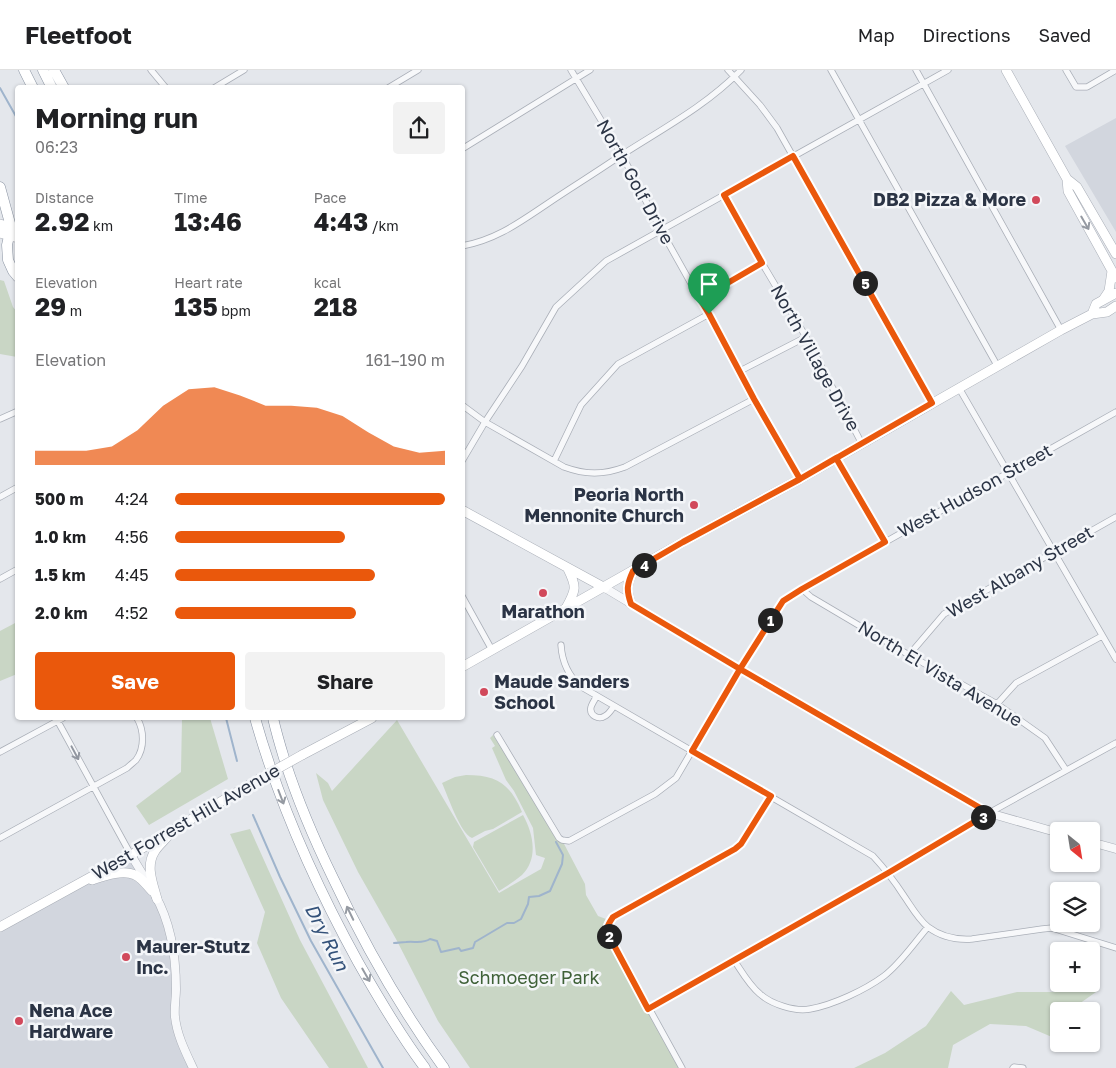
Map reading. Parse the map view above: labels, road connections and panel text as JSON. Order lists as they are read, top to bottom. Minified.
{"streets":{"main road":["West Forrest Hill Avenue"],"street":["North Golf Drive","North Village Drive","West Hudson Street","West Albany Street","North El Vista Avenue"]},"crossings":[["West Hudson Street","North El Vista Avenue"],["West Albany Street","North El Vista Avenue"]],"water":["Dry Run"],"parks":["Schmoeger Park"],"places":["DB2 Pizza & More","Peoria North Mennonite Church","Marathon","Maude Sanders School","Maurer-Stutz Inc.","Nena Ace Hardware"],"north":"bottom right","page":{"header":"Fleetfoot","nav":["Map","Directions","Saved"],"heading":["Morning run","06:23"],"stats":[["Distance","2.92 km"],["Time","13:46"],["Pace","4:43 /km"],["Elevation","29 m"],["Heart rate","135 bpm"],["kcal","218"]],"pins":["5","4","1","3","2"],"chart":["Elevation","161–190 m"],"list":[{"name":"500 m","note":"4:24"},{"name":"1.0 km","note":"4:56"},{"name":"1.5 km","note":"4:45"},{"name":"2.0 km","note":"4:52"}],"buttons":["Save","Share"],"map_buttons":["+","−"]}}
